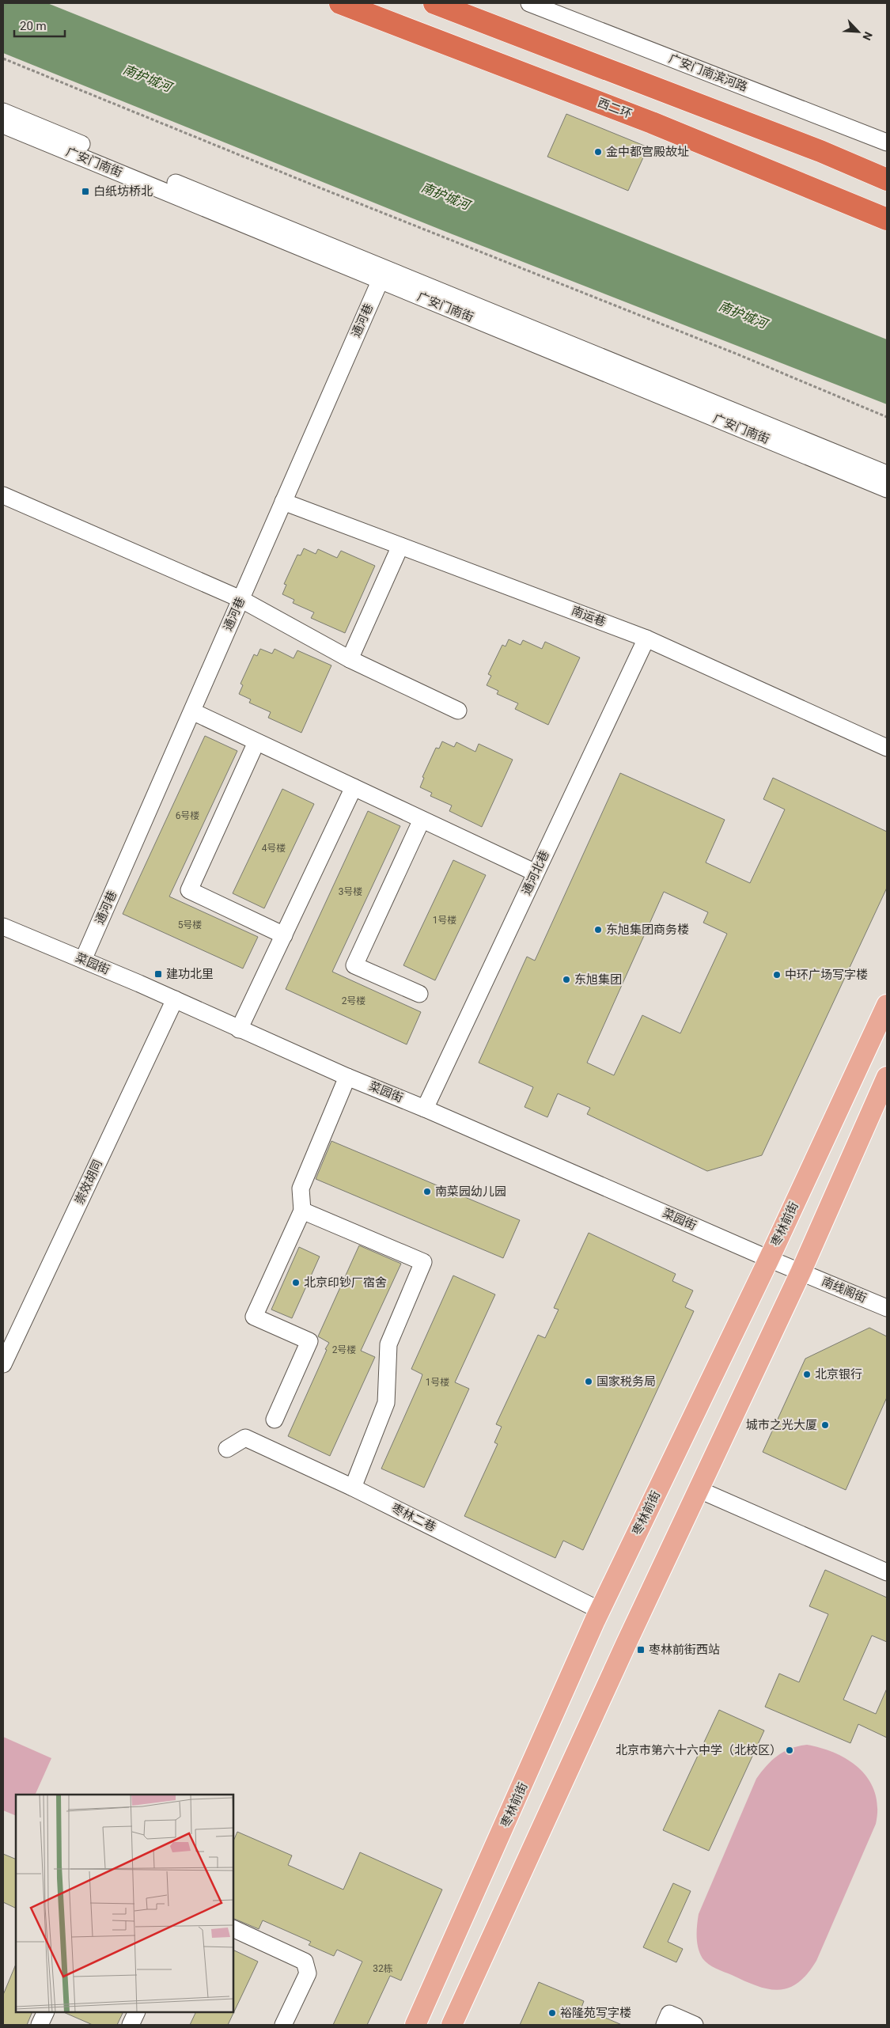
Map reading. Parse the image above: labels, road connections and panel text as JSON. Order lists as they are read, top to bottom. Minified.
{"streets":{"highway":["西二环"],"main road":["枣林前街"],"street":["广安门南滨河路","广安门南街","通河巷","南运巷","通河北巷","菜园街","崇效胡同","南线阁街","枣林二巷"]},"crossings":[["广安门南街","通河巷"],["通河巷","南运巷"],["通河巷","菜园街"],["南运巷","通河北巷"],["通河北巷","菜园街"],["菜园街","崇效胡同"],["菜园街","枣林前街"],["菜园街","南线阁街"],["枣林前街","枣林二巷"]],"water":["南护城河"],"places":{"other":["金中都宫殿故址","东旭集团商务楼","中环广场写字楼","东旭集团","南菜园幼儿园","北京印钞厂宿舍","北京银行","国家税务局","城市之光大厦","北京市第六十六中学（北校区）","裕隆苑写字楼"],"transit":["白纸坊桥北","建功北里","枣林前街西站"]},"house_numbers":["6号楼","4号楼","3号楼","1号楼","5号楼","2号楼","2号楼","1号楼","32栋"],"scale_bar":"20 m","north":"bottom right"}
